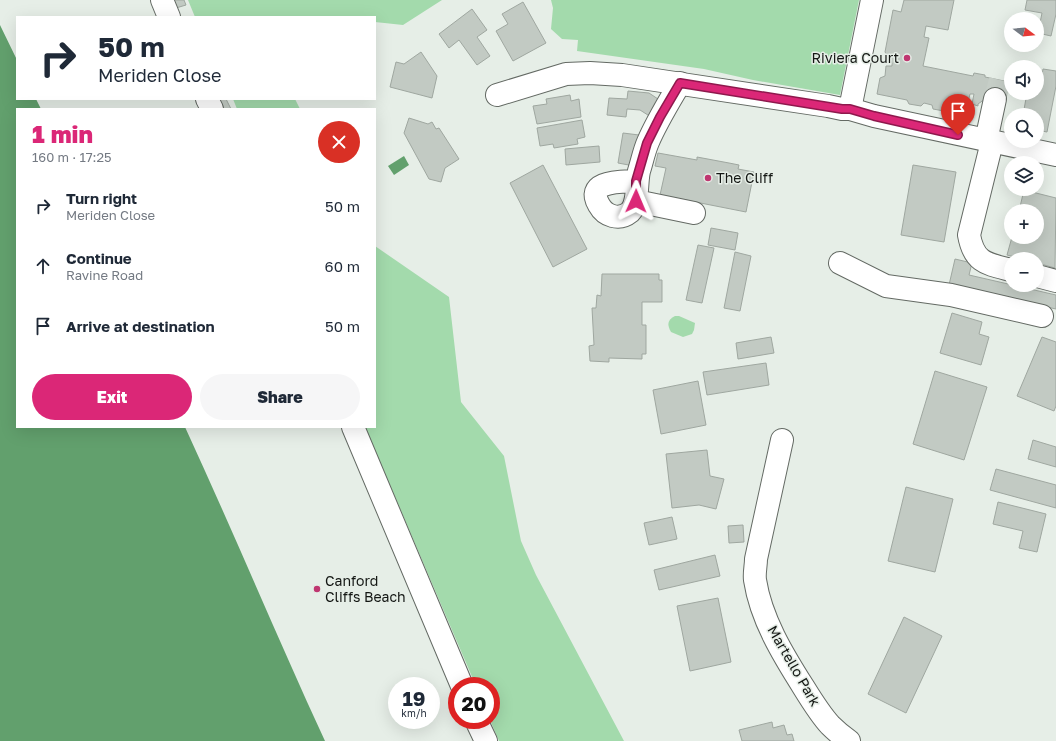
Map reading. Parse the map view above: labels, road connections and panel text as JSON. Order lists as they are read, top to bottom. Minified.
{"streets":{"street":["Martello Park"]},"places":["Riviera Court","The Cliff","Canford Cliffs Beach"],"north":"right","page":{"map_buttons":["+","−"],"turn":["50 m","Meriden Close"],"heading":["1 min","160 m · 17:25"],"list":[{"name":"Turn right","note":"Meriden Close","value":"50 m"},{"name":"Continue","note":"Ravine Road","value":"60 m"},{"name":"Arrive at destination","value":"50 m"}],"buttons":["Exit","Share"],"speed":"19 km/h","limit":"20"}}
